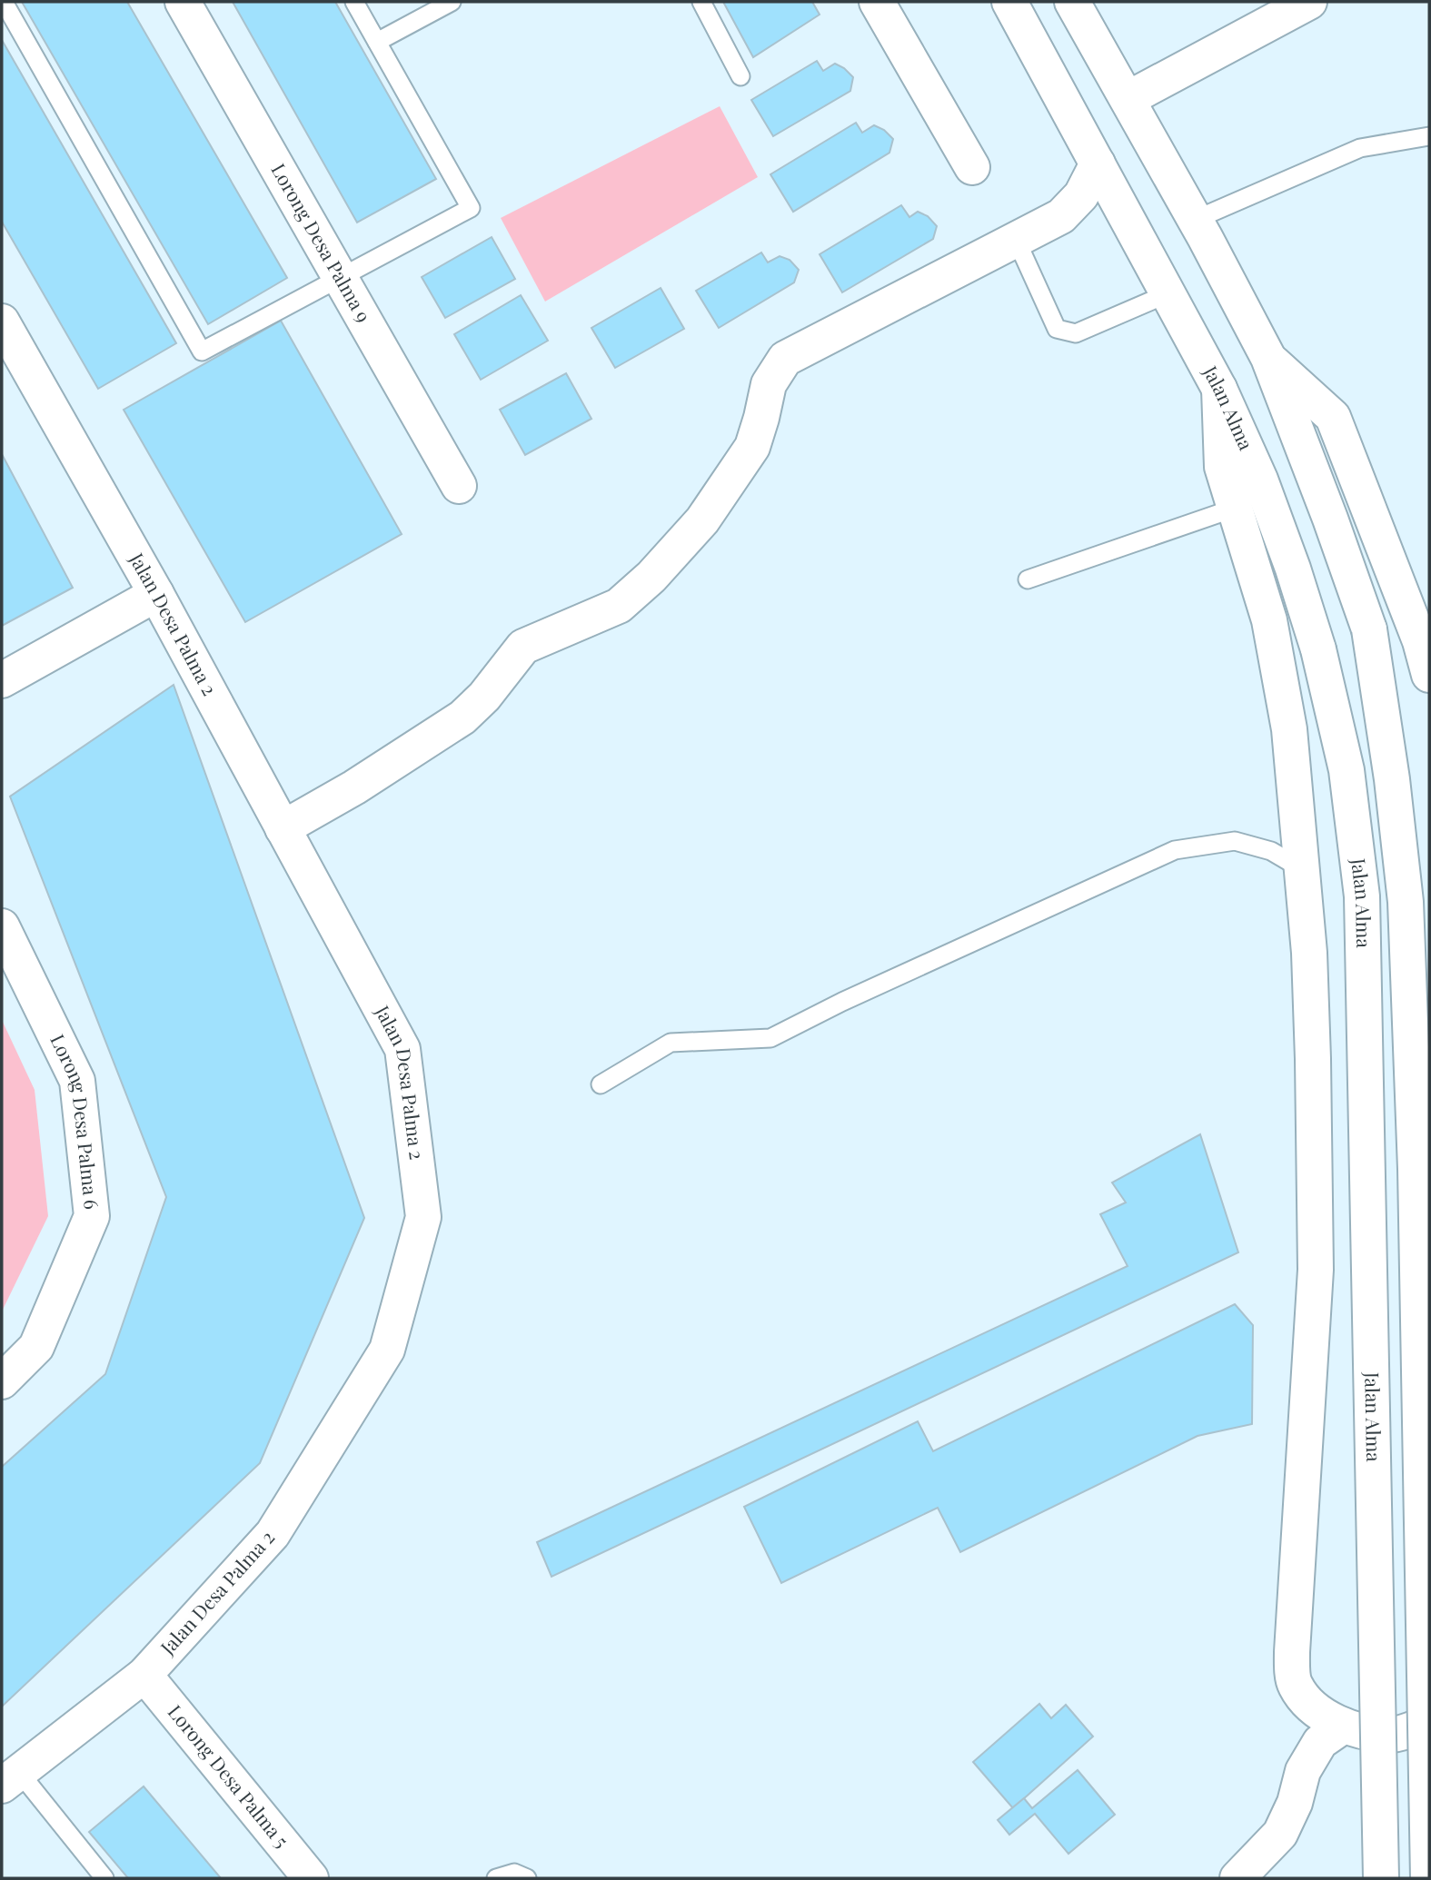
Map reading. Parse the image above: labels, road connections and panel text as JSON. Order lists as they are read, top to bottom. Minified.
{"streets":{"main road":["Lorong Desa Palma 9","Jalan Alma","Jalan Desa Palma 2","Lorong Desa Palma 6","Lorong Desa Palma 5"]},"crossings":[["Jalan Desa Palma 2","Lorong Desa Palma 5"]]}
